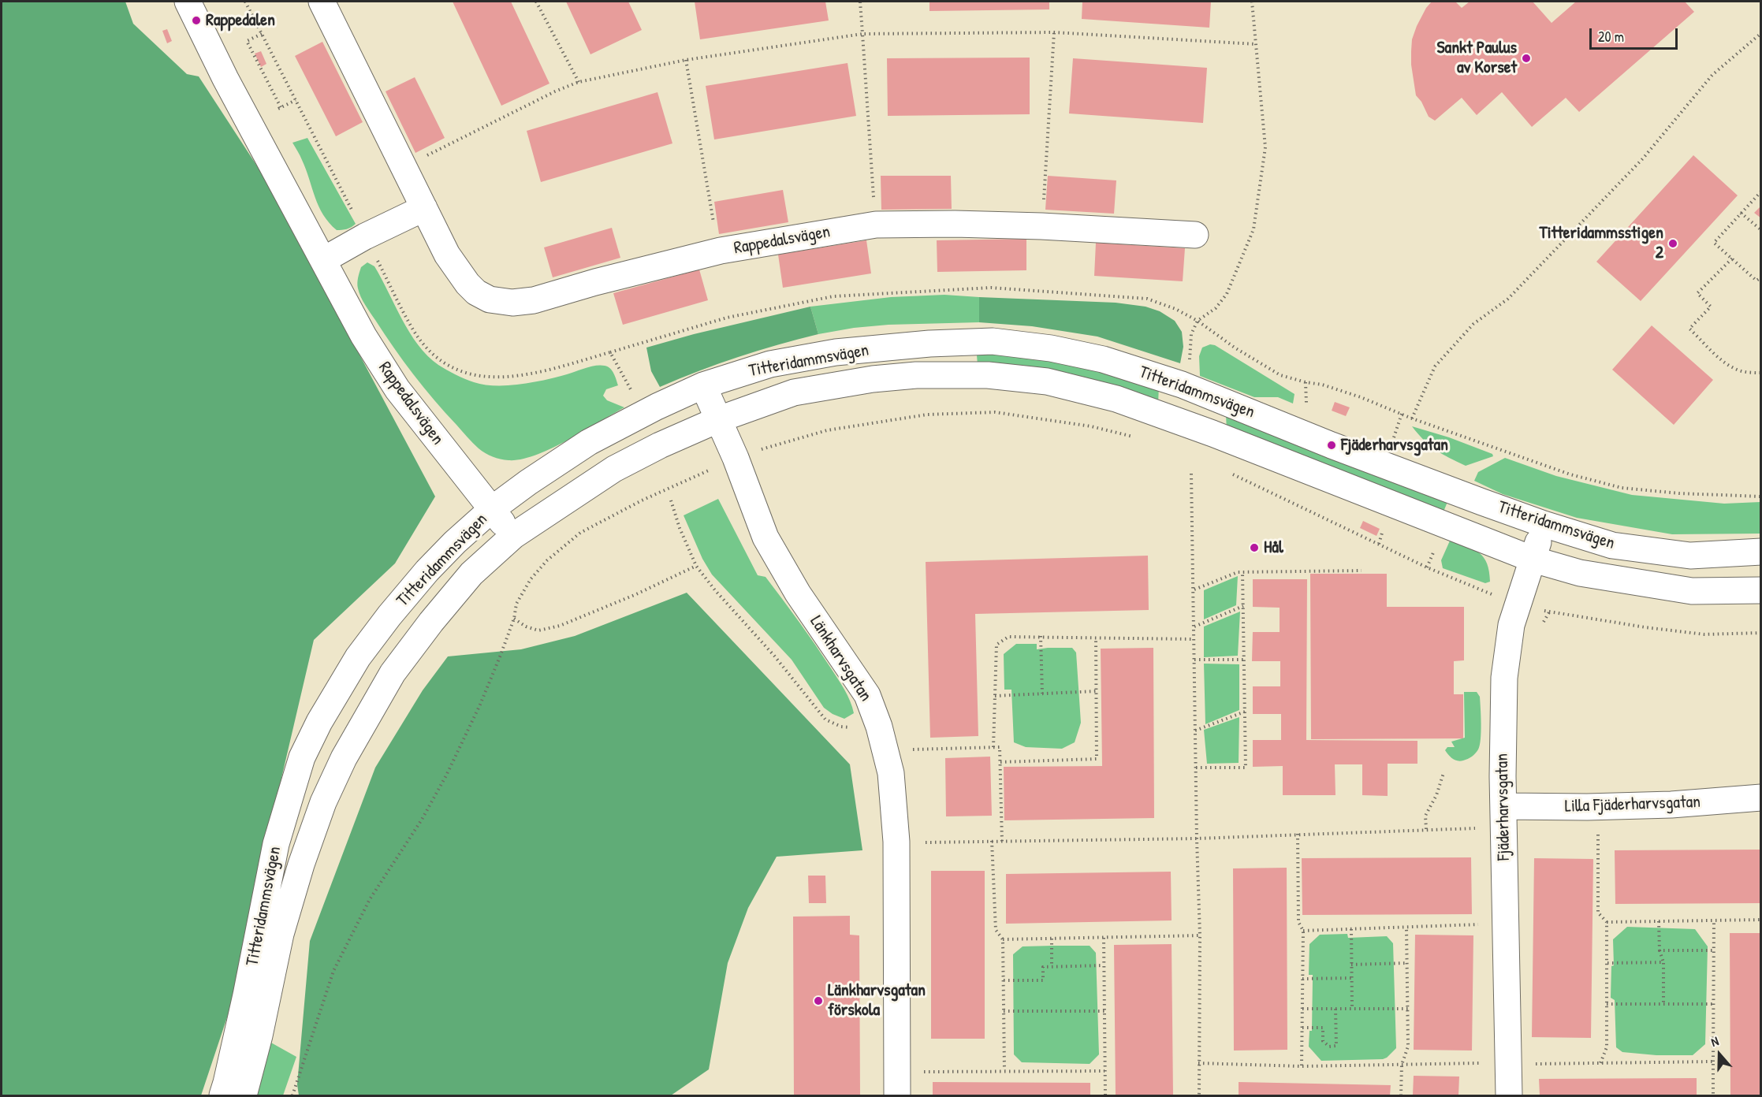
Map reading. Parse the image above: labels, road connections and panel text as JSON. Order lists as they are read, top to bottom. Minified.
{"streets":{"street":["Rappedalsvägen","Titteridammsvägen","Länkharvsgatan","Lilla Fjäderharvsgatan","Fjäderharvsgatan"]},"crossings":[["Rappedalsvägen","Titteridammsvägen"],["Titteridammsvägen","Länkharvsgatan"],["Titteridammsvägen","Fjäderharvsgatan"],["Lilla Fjäderharvsgatan","Fjäderharvsgatan"]],"places":["Rappedalen","Sankt Paulus av Korset","Titteridammsstigen 2","Fjäderharvsgatan","Hål","Länkharvsgatan förskola"],"scale_bar":"20 m","north":"top"}
